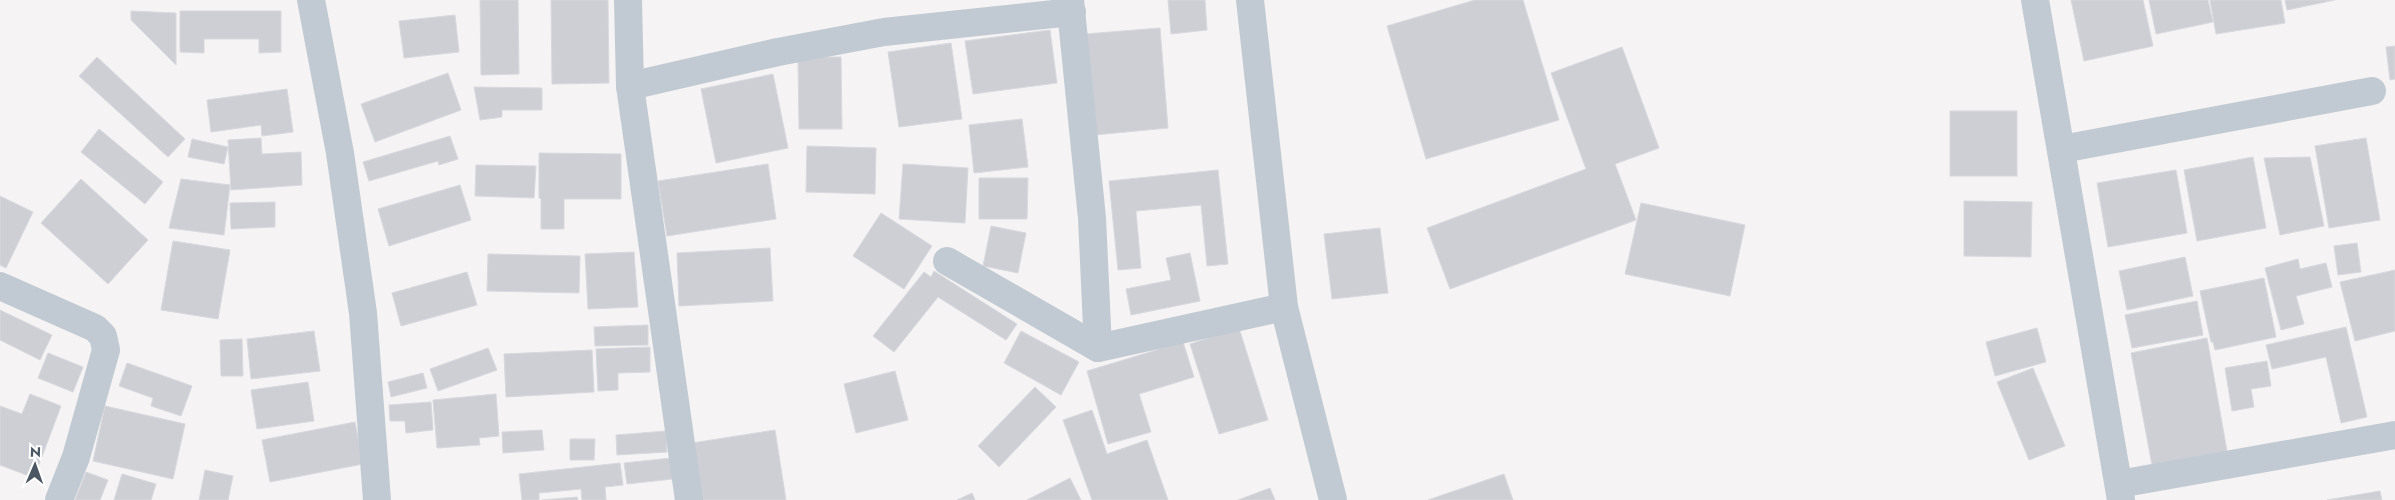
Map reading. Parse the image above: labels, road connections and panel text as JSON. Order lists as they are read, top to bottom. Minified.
{"north":"top"}
